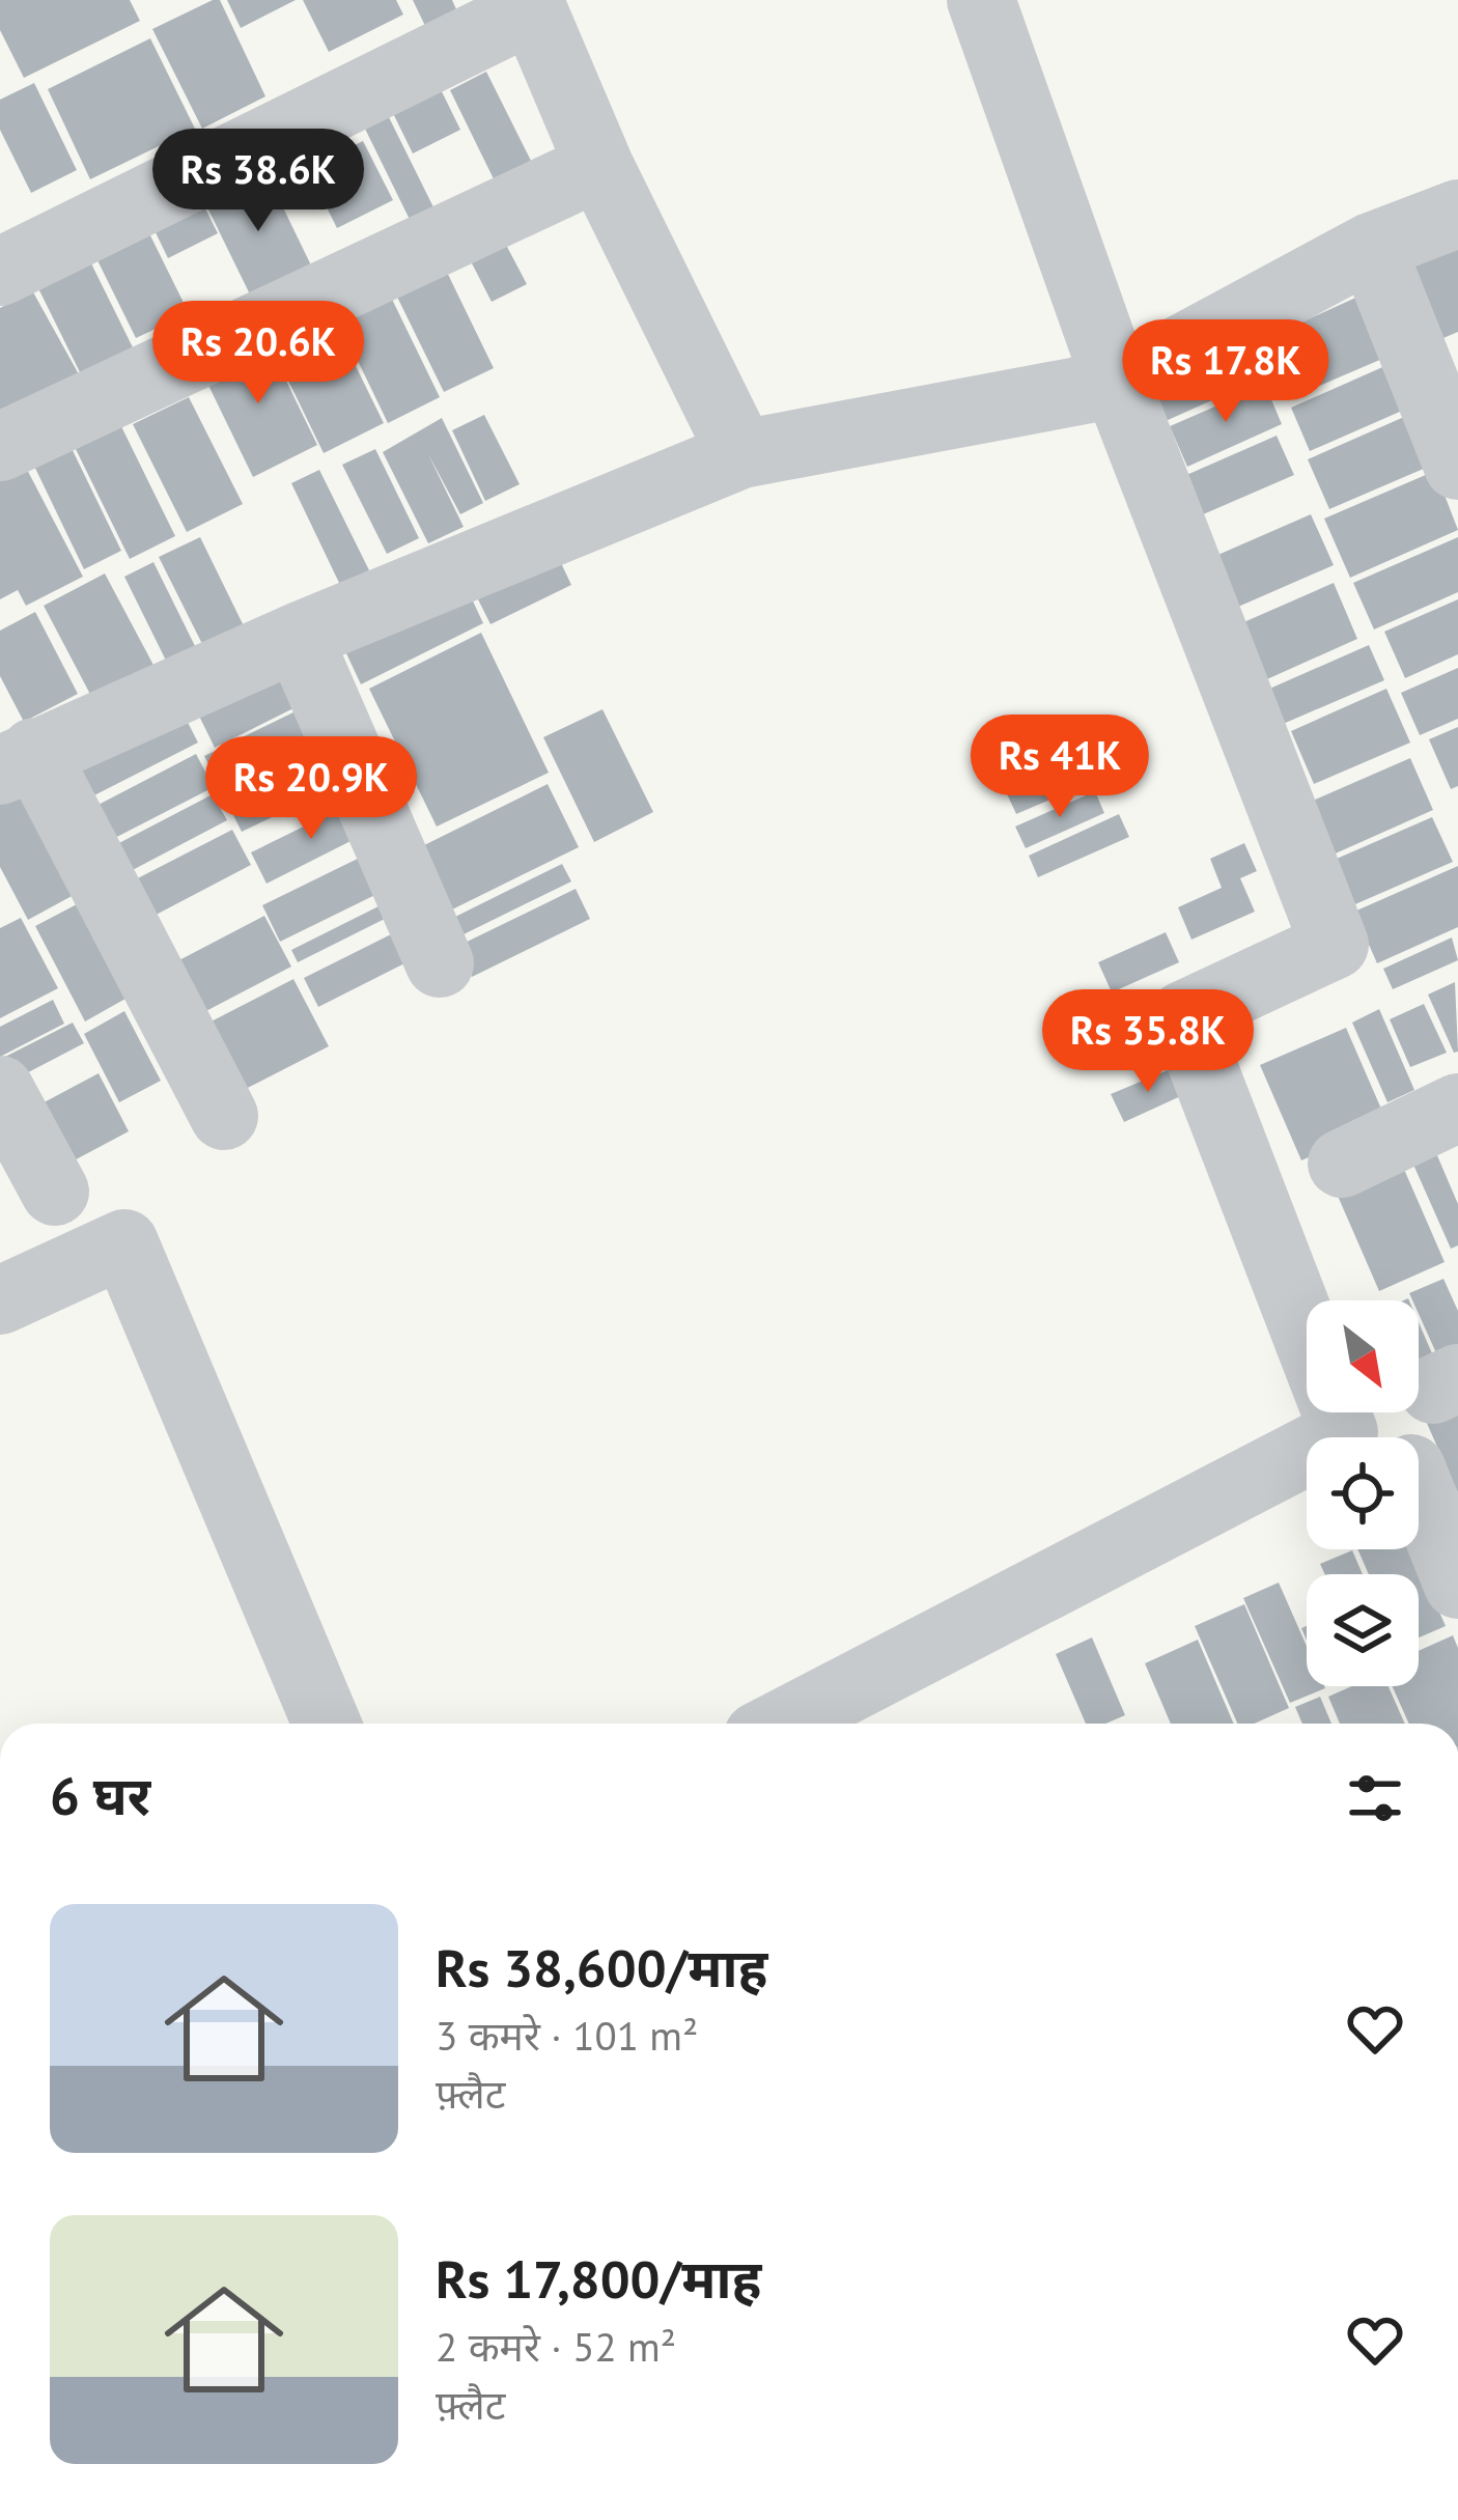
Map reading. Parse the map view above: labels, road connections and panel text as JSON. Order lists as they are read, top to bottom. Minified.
{"north":"bottom right","page":{"price":["Rs 38.6K","Rs 20.6K","Rs 17.8K","Rs 41K","Rs 20.9K","Rs 35.8K"],"heading":"6 घर","list":[{"name":"Rs 38,600/माह","note":"3 कमरे · 101 m² · फ़्लैट"},{"name":"Rs 17,800/माह","note":"2 कमरे · 52 m² · फ़्लैट"}]}}
